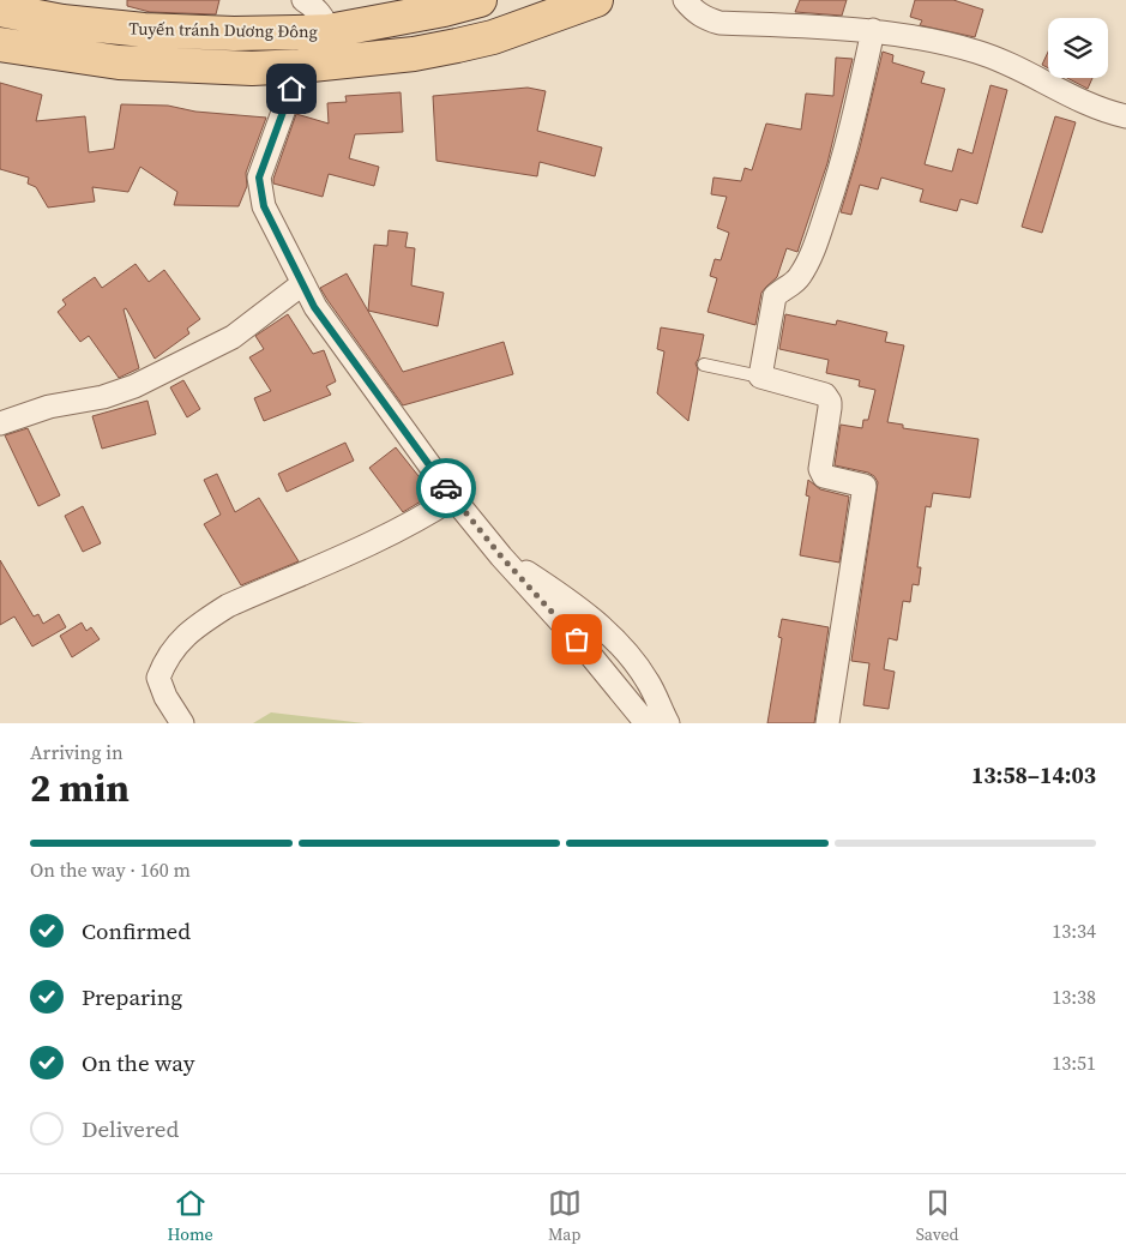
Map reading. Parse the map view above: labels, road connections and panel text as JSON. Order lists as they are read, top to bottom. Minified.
{"streets":{"main road":["Tuyến tránh Dương Đông"]},"page":{"heading":["2 min","Arriving in","13:58–14:03"],"bar":"On the way · 160 m","list":[["Confirmed","13:34"],["Preparing","13:38"],["On the way","13:51"],"Delivered"],"tabs":["Home","Map","Saved"]}}
